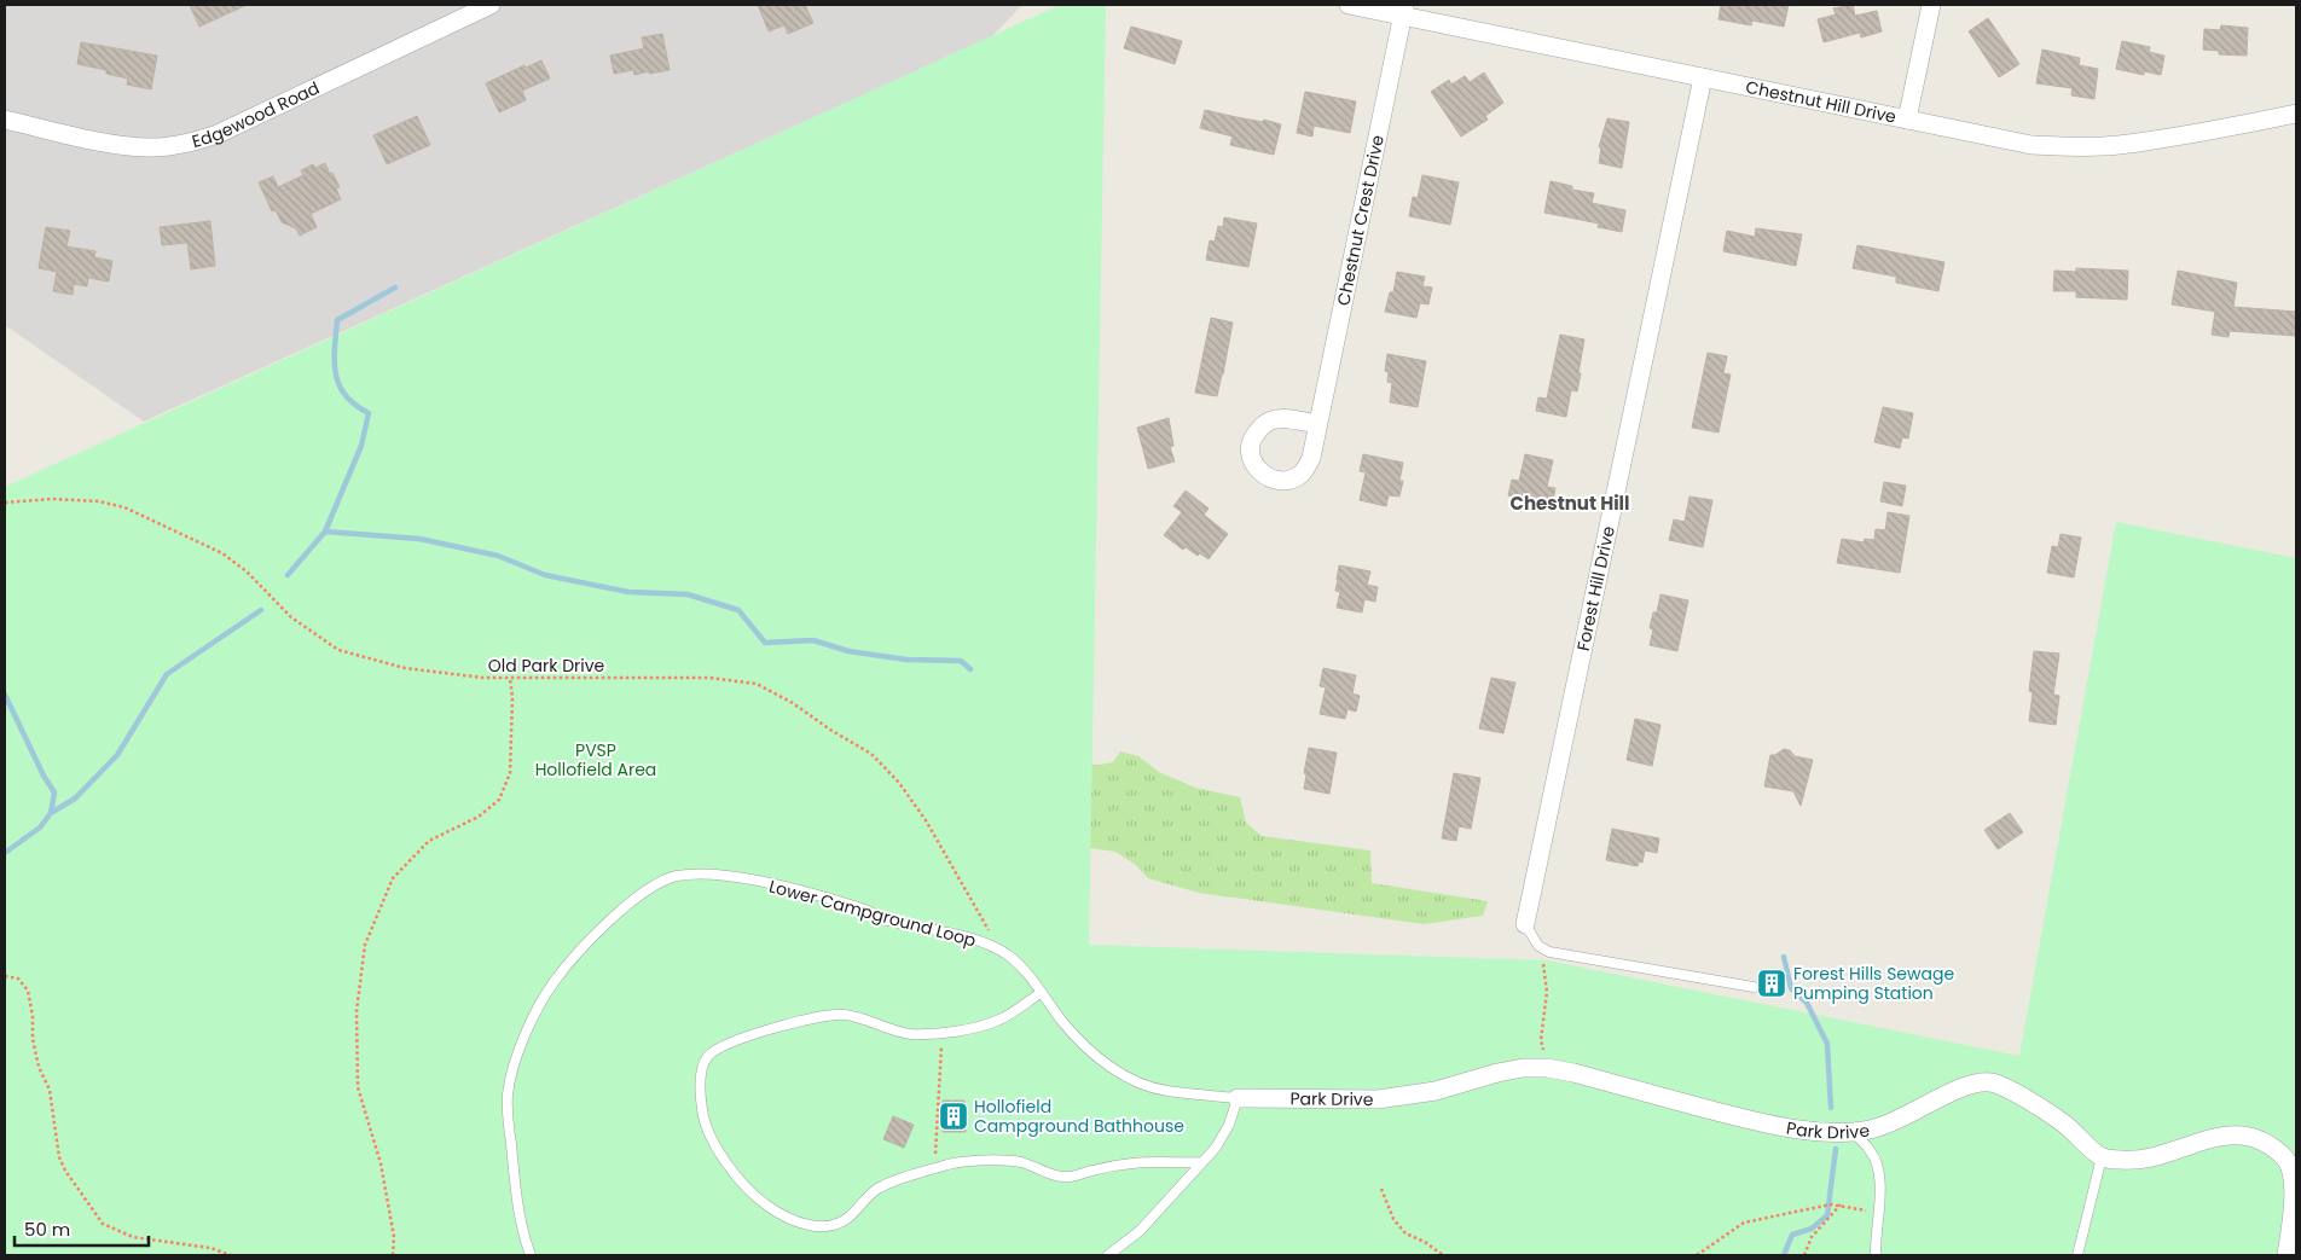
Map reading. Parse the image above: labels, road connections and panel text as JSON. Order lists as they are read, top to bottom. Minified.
{"streets":{"street":["Chestnut Hill Drive","Edgewood Road","Chestnut Crest Drive","Forest Hill Drive","Park Drive"],"lane":["Lower Campground Loop"],"path":["Old Park Drive"]},"crossings":[["Chestnut Hill Drive","Chestnut Crest Drive"],["Chestnut Hill Drive","Forest Hill Drive"]],"districts":["Chestnut Hill"],"parks":["PVSP Hollofield Area"],"places":{"building":["Forest Hills Sewage Pumping Station","Hollofield Campground Bathhouse"]},"scale_bar":"50 m"}
